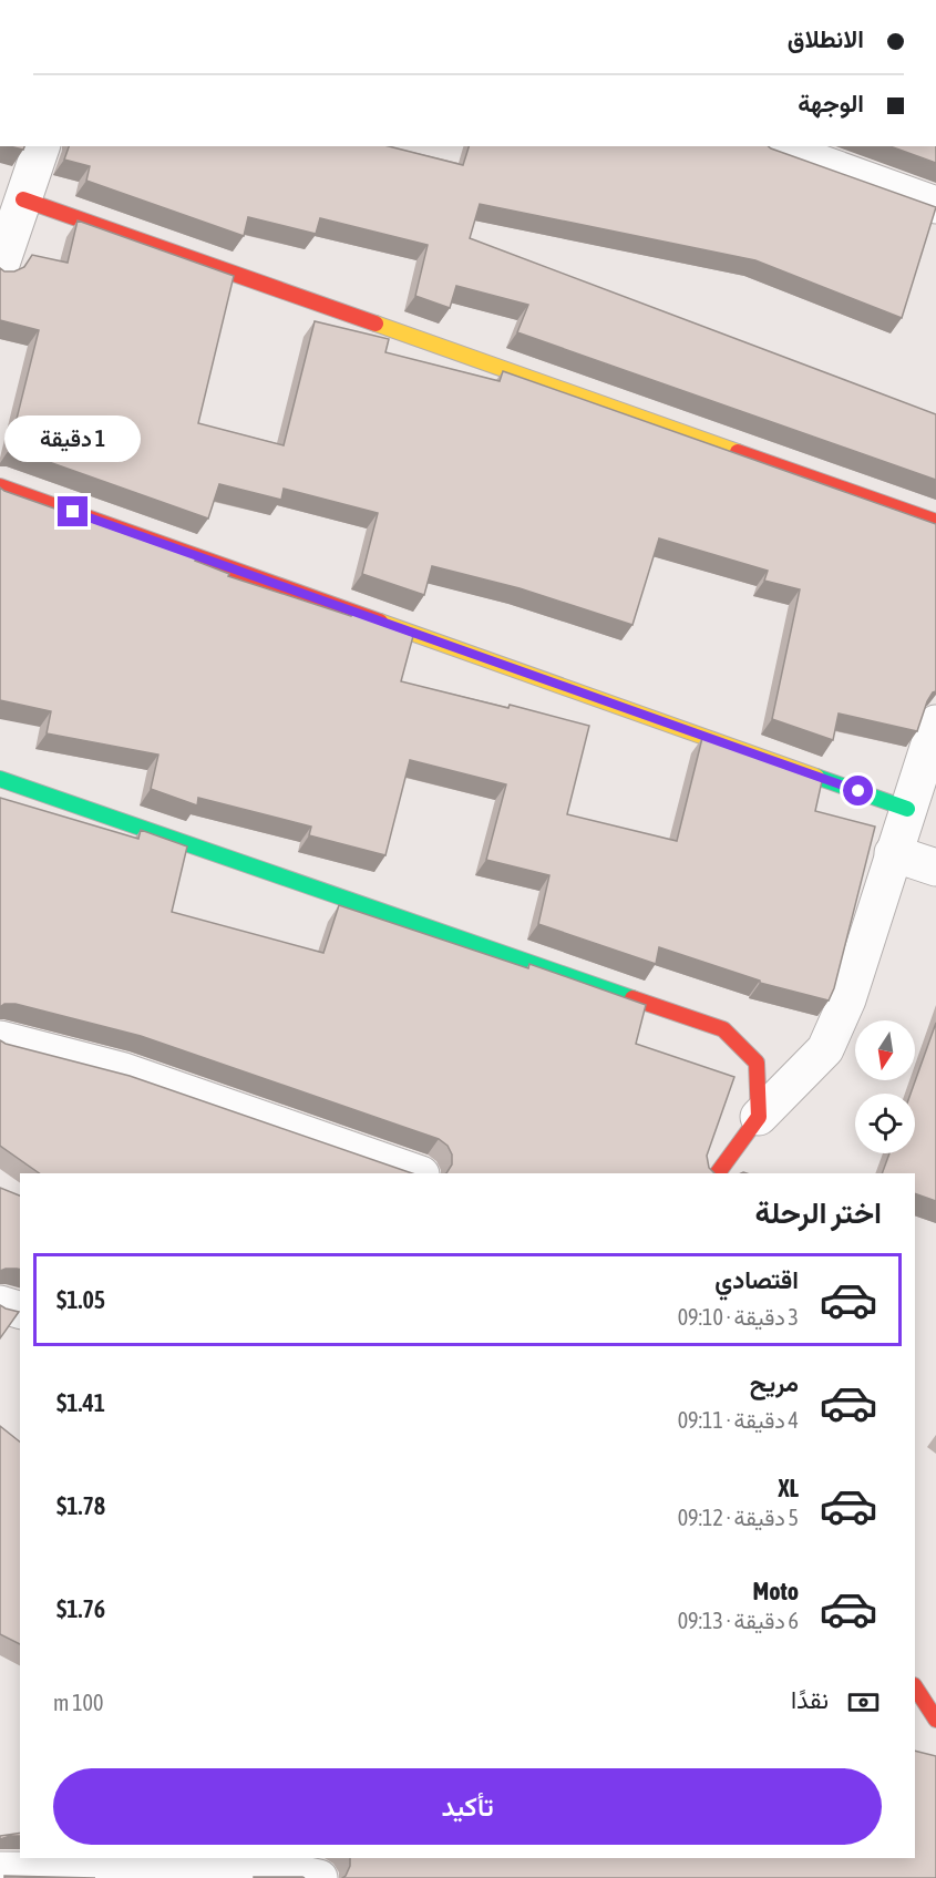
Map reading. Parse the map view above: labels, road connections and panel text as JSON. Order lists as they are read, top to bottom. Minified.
{"north":"bottom","page":{"banner":["الانطلاق","الوجهة"],"bubble":"1 دقيقة","heading":"اختر الرحلة","list":[{"name":"اقتصادي","note":"3 دقيقة · 09:10","value":"$1.05"},{"name":"مريح","note":"4 دقيقة · 09:11","value":"$1.41"},{"name":"XL","note":"5 دقيقة · 09:12","value":"$1.78"},{"name":"Moto","note":"6 دقيقة · 09:13","value":"$1.76"}],"pay":["نقدًا","100 m"],"buttons":"تأكيد"}}
